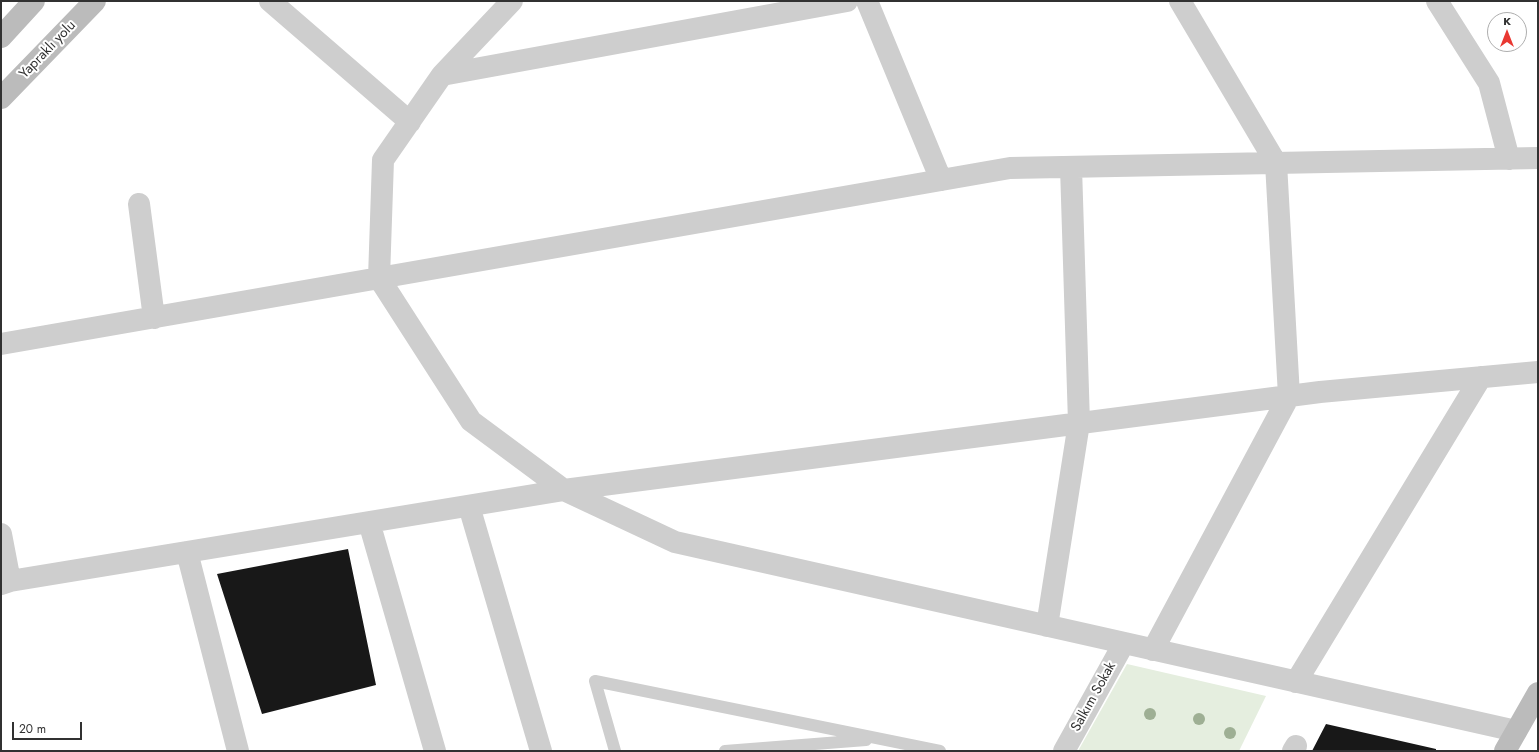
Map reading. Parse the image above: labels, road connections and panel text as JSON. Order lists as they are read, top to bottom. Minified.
{"streets":{"main road":["Yapraklı yolu"],"street":["Salkım Sokak"]},"scale_bar":"20 m","north":"top"}
